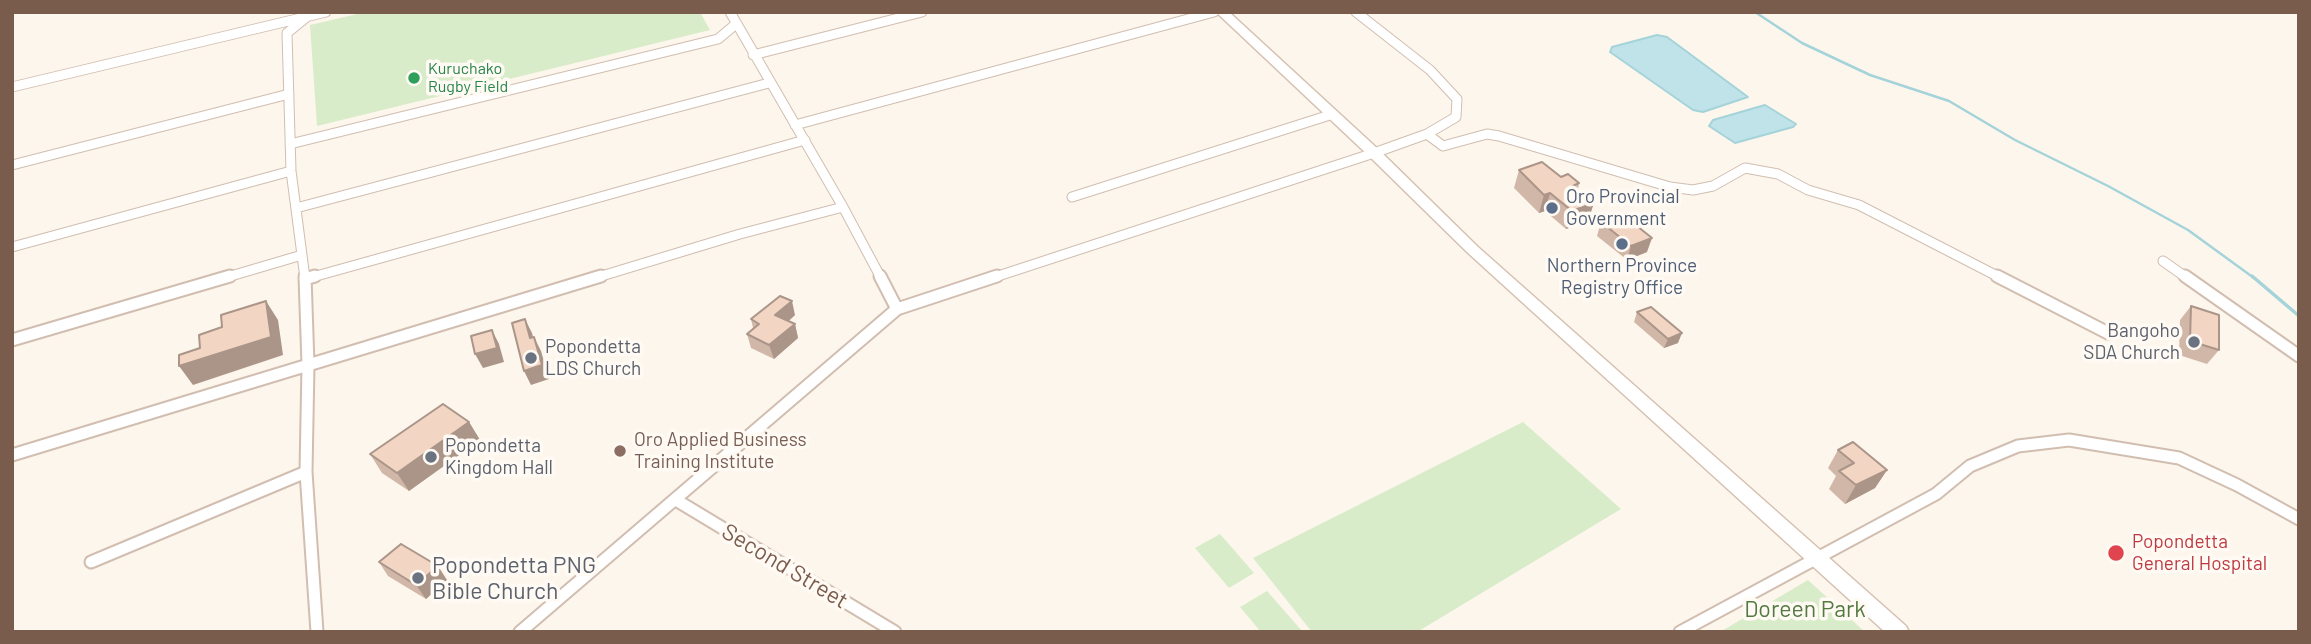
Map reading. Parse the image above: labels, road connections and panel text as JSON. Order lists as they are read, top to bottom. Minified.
{"streets":{"street":["Second Street"]},"parks":["Doreen Park"],"places":["Kuruchako Rugby Field","Oro Provincial Government","Northern Province Registry Office","Bangoho SDA Church","Popondetta LDS Church","Oro Applied Business Training Institute","Popondetta Kingdom Hall","Popondetta General Hospital","Popondetta PNG Bible Church"]}
